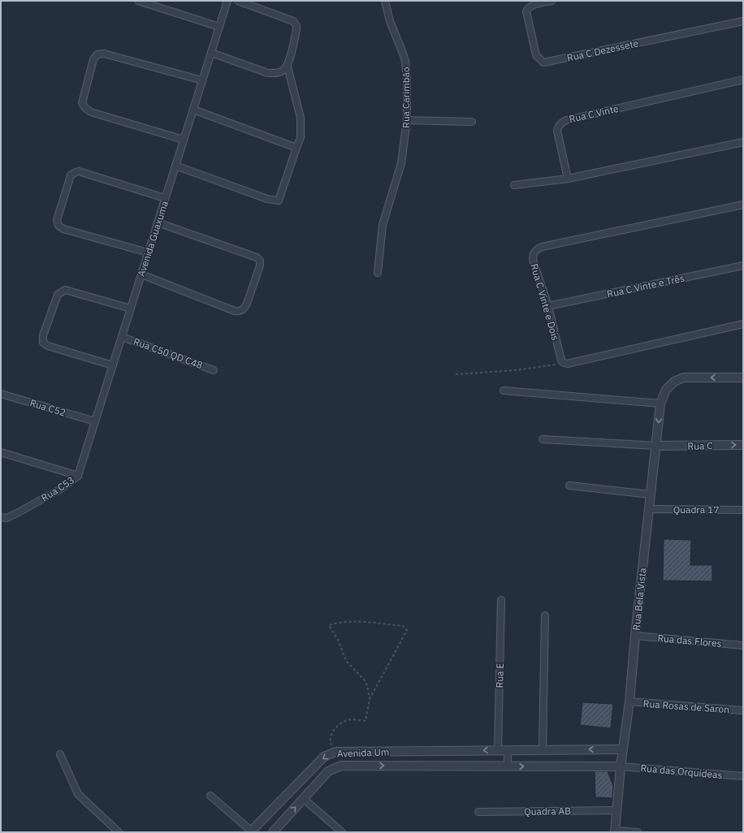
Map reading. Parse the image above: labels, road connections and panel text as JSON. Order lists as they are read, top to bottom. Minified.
{"streets":{"street":["Rua C Dezessete","Rua Carimbão","Rua C Vinte","Avenida Guaxuma","Rua C Vinte e Três","Rua C Vinte e Dois","Rua C50 QD C48","Rua C52","Rua C","Rua C53","Quadra 17","Rua Bela Vista","Rua das Flores","Rua E","Rua Rosas de Saron","Avenida Um","Rua das Orquídeas","Quadra AB"]},"crossings":[["Avenida Guaxuma","Rua C50 QD C48"],["Avenida Guaxuma","Rua C52"],["Avenida Guaxuma","Rua C53"],["Rua C Vinte e Três","Rua C Vinte e Dois"],["Rua C","Rua Bela Vista"],["Quadra 17","Rua Bela Vista"],["Rua Bela Vista","Rua das Flores"],["Rua Bela Vista","Rua Rosas de Saron"],["Rua Bela Vista","Avenida Um"],["Rua Bela Vista","Rua das Orquídeas"],["Rua Bela Vista","Quadra AB"],["Rua E","Avenida Um"],["Avenida Um","Rua das Orquídeas"]],"one_way":["Rua C"]}
